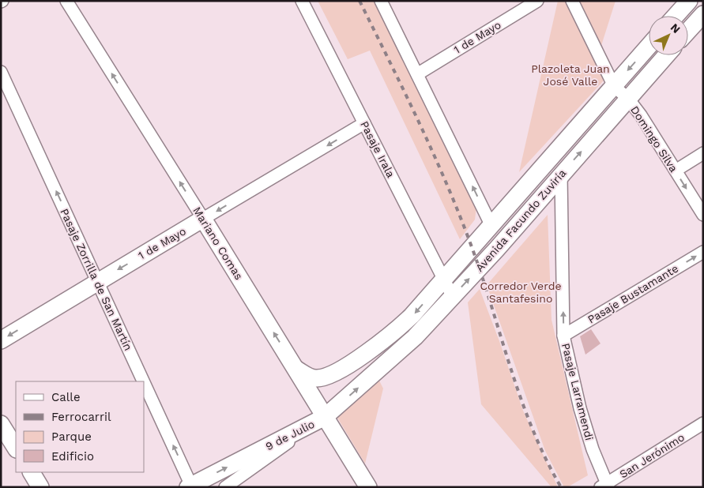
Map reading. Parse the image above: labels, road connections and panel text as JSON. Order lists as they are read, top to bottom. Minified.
{"streets":{"main road":["1 de Mayo","Avenida Facundo Zuviría","Mariano Comas","9 de Julio"],"street":["Domingo Silva","Pasaje Irala","Pasaje Zorrilla de San Martín","Pasaje Bustamante","Pasaje Larramendi","San Jerónimo"]},"crossings":[["1 de Mayo","Pasaje Irala"],["1 de Mayo","Mariano Comas"],["1 de Mayo","Pasaje Zorrilla de San Martín"],["Domingo Silva","Avenida Facundo Zuviría"],["Pasaje Irala","Avenida Facundo Zuviría"],["Avenida Facundo Zuviría","Mariano Comas"],["Avenida Facundo Zuviría","Pasaje Larramendi"],["Avenida Facundo Zuviría","9 de Julio"],["Mariano Comas","9 de Julio"],["Pasaje Zorrilla de San Martín","9 de Julio"],["Pasaje Bustamante","Pasaje Larramendi"],["Pasaje Larramendi","San Jerónimo"]],"one_way":["1 de Mayo","Mariano Comas","Pasaje Zorrilla de San Martín","Pasaje Bustamante","9 de Julio"],"parks":["Plazoleta Juan José Valle","Corredor Verde Santafesino"],"legend":["Calle","Ferrocarril","Parque","Edificio"],"north":"top right"}
